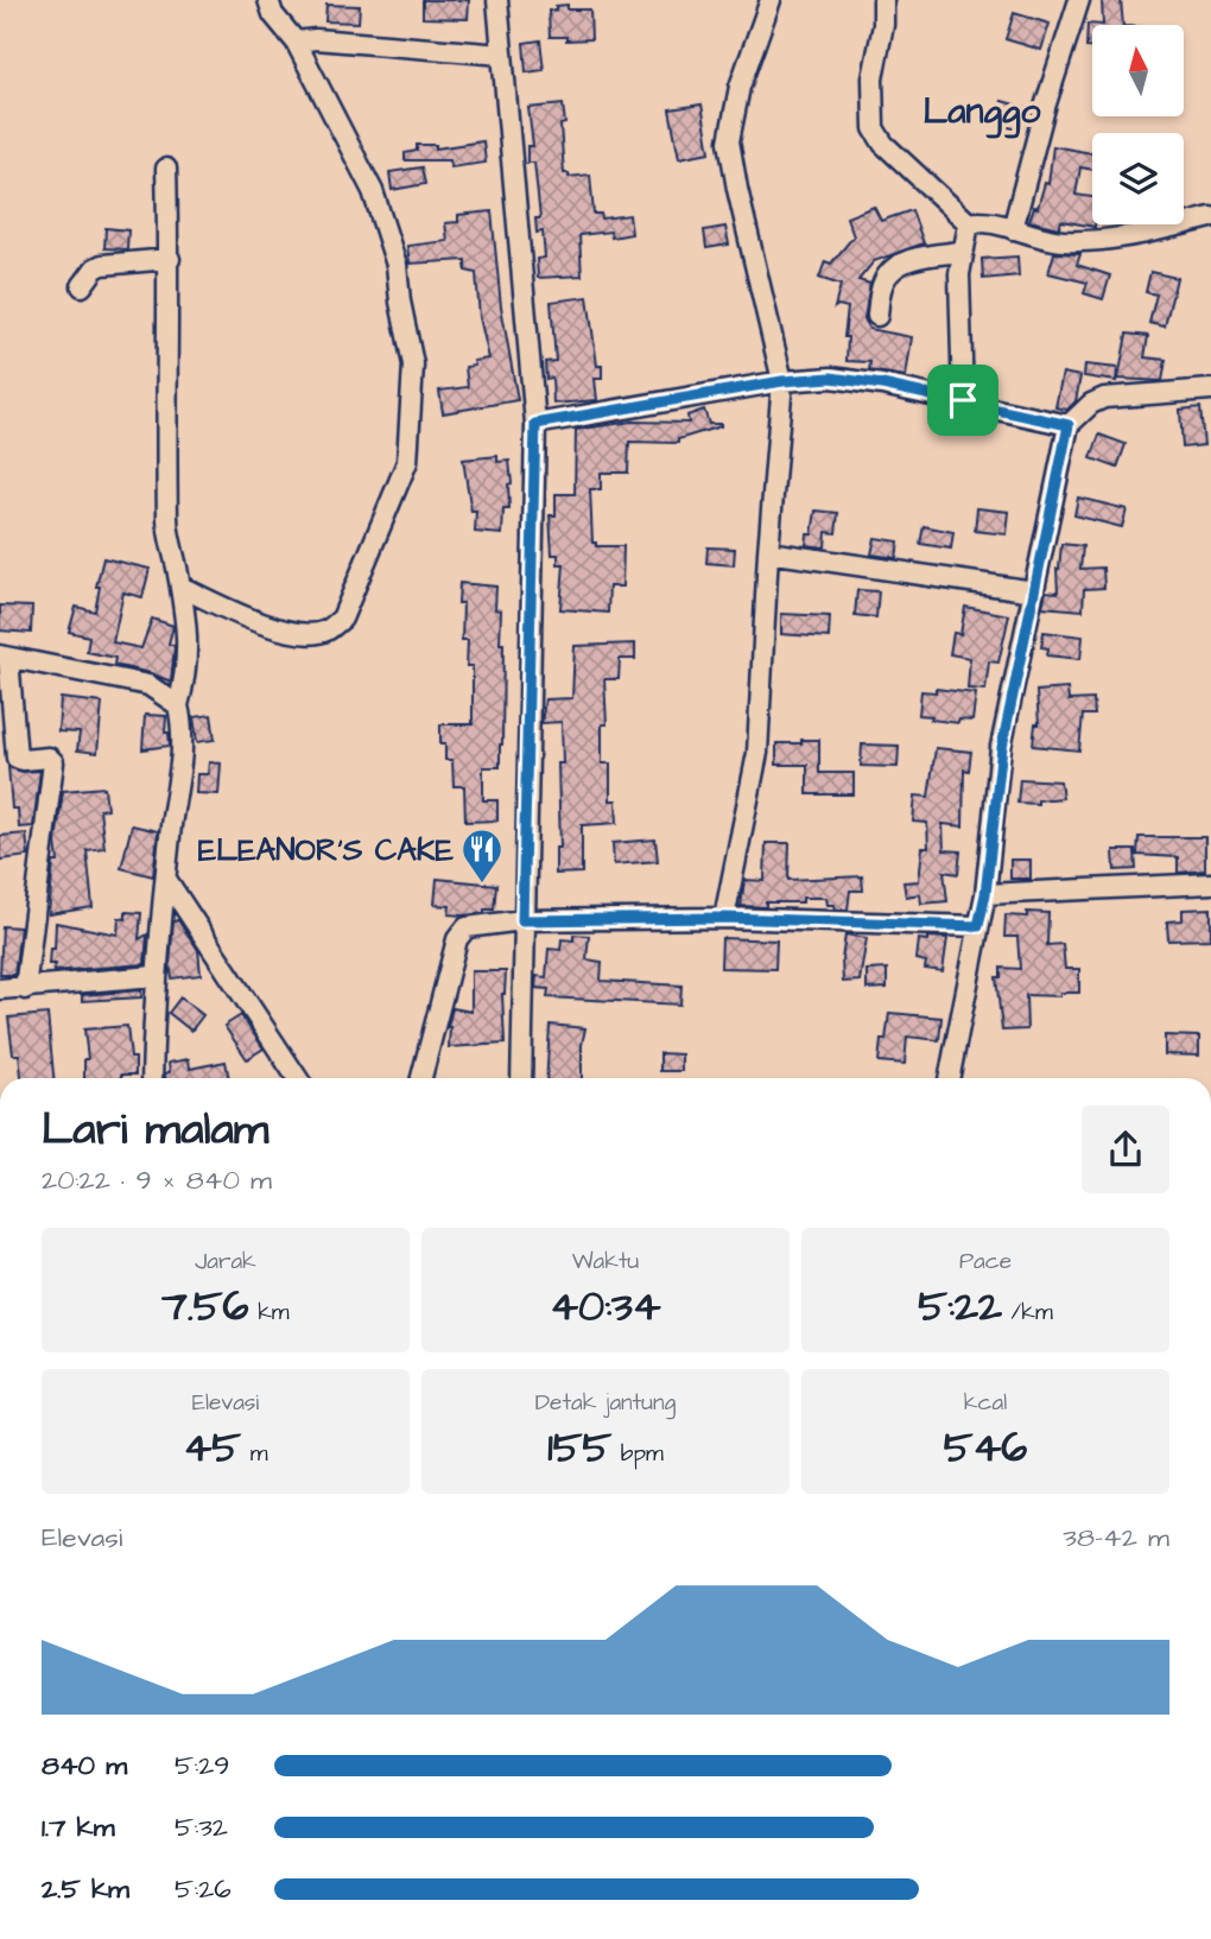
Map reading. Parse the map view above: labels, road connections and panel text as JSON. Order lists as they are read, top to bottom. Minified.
{"districts":["Langgo"],"places":{"restaurant":["ELEANOR'S CAKE"]},"north":"top","page":{"heading":["Lari malam","20:22 · 9 × 840 m"],"stats":[["Jarak","7.56 km"],["Waktu","40:34"],["Pace","5:22 /km"],["Elevasi","45 m"],["Detak jantung","155 bpm"],["kcal","546"]],"chart":["Elevasi","38–42 m"],"list":[{"name":"840 m","note":"5:29"},{"name":"1.7 km","note":"5:32"},{"name":"2.5 km","note":"5:26"}]}}
